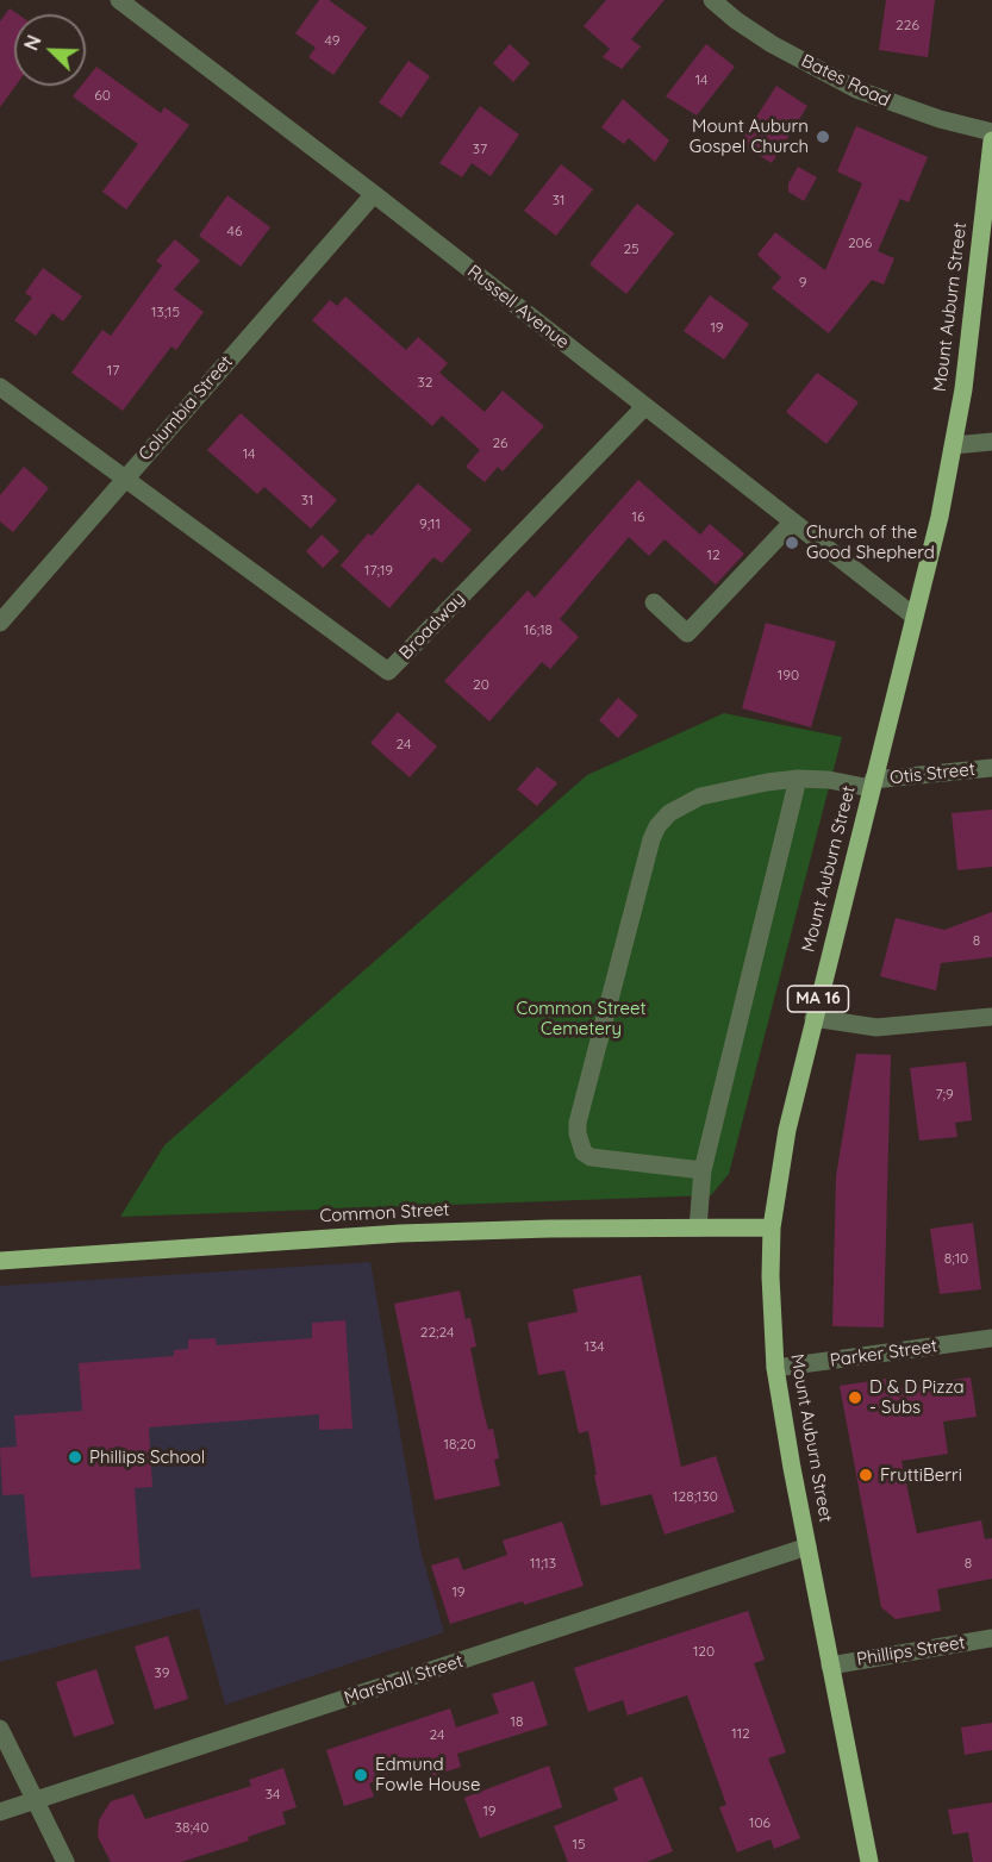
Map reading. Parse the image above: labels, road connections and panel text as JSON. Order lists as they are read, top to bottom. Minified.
{"streets":{"main road":["Mount Auburn Street","MA 16","Common Street"],"street":["Bates Road","Russell Avenue","Columbia Street","Broadway","Otis Street","Parker Street","Phillips Street","Marshall Street"]},"crossings":[["Russell Avenue","Mount Auburn Street"],["Russell Avenue","Columbia Street"],["Russell Avenue","Broadway"],["Mount Auburn Street","Otis Street"],["Mount Auburn Street","Common Street"],["Mount Auburn Street","Parker Street"],["Mount Auburn Street","Phillips Street"],["Mount Auburn Street","Marshall Street"],["Columbia Street","Broadway"]],"parks":["Common Street Cemetery"],"places":["Mount Auburn Gospel Church","Church of the Good Shepherd","D & D Pizza - Subs","Phillips School","FruttiBerri","Edmund Fowle House"],"house_numbers":["226","49","14","60","37","31","46","206","25","9","13;15","19","17","32","26","14","31","16","9;11","12","17;19","16;18","190","20","24","8","7;9","8;10","22;24","134","18;20","128;130","11;13","8","19","120","39","18","112","24","34","19","106","38;40","15"],"north":"top left"}
